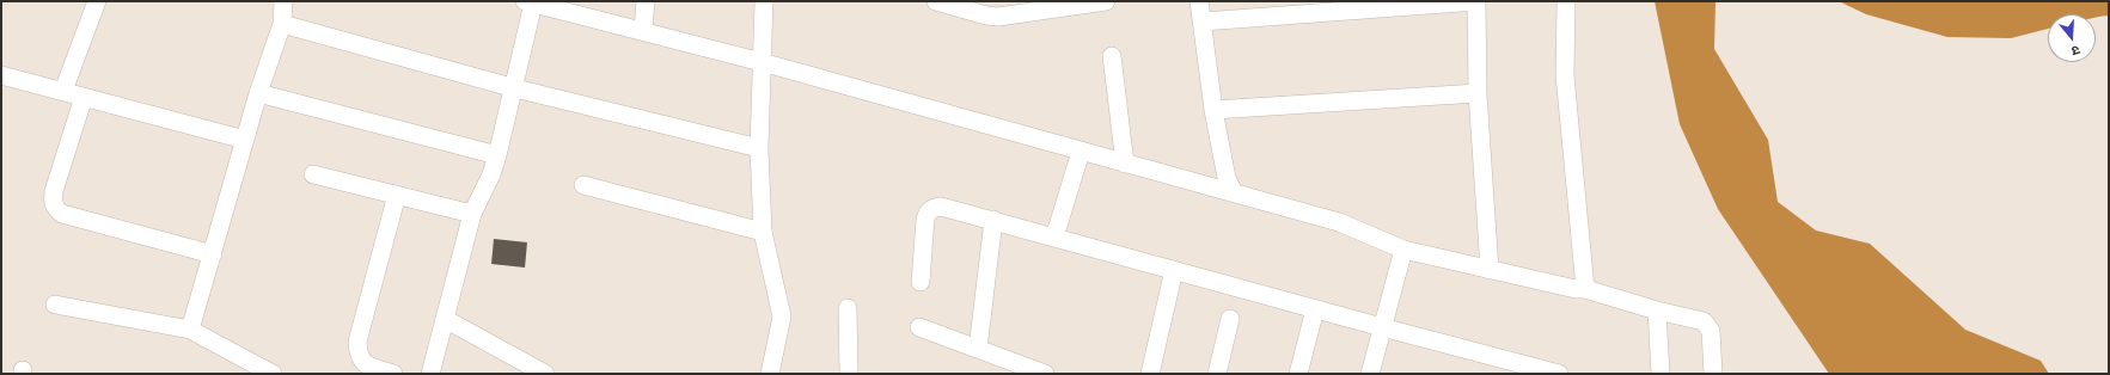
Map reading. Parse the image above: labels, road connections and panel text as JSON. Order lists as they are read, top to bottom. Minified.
{"north":"bottom"}
